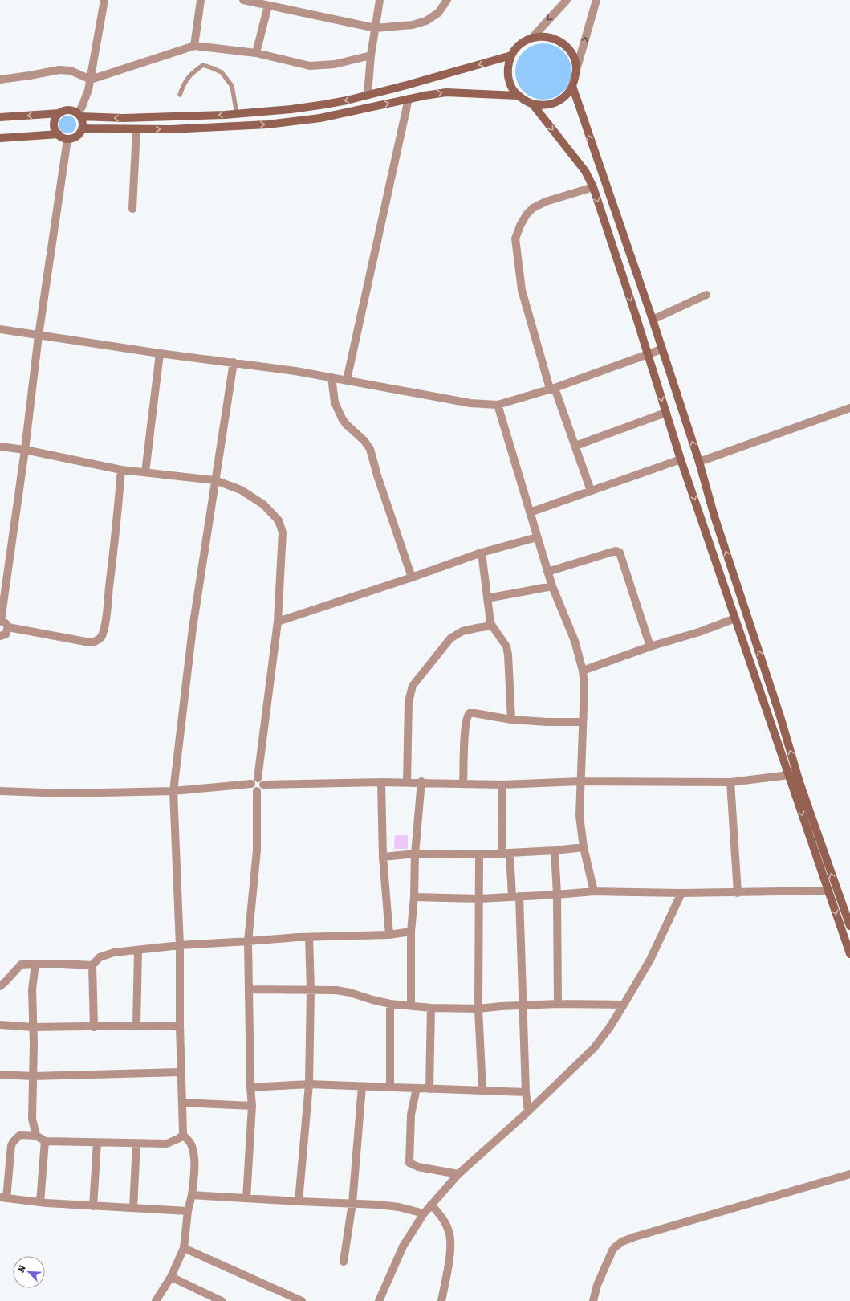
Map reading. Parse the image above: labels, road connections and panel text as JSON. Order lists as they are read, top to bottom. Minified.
{"north":"top left"}
